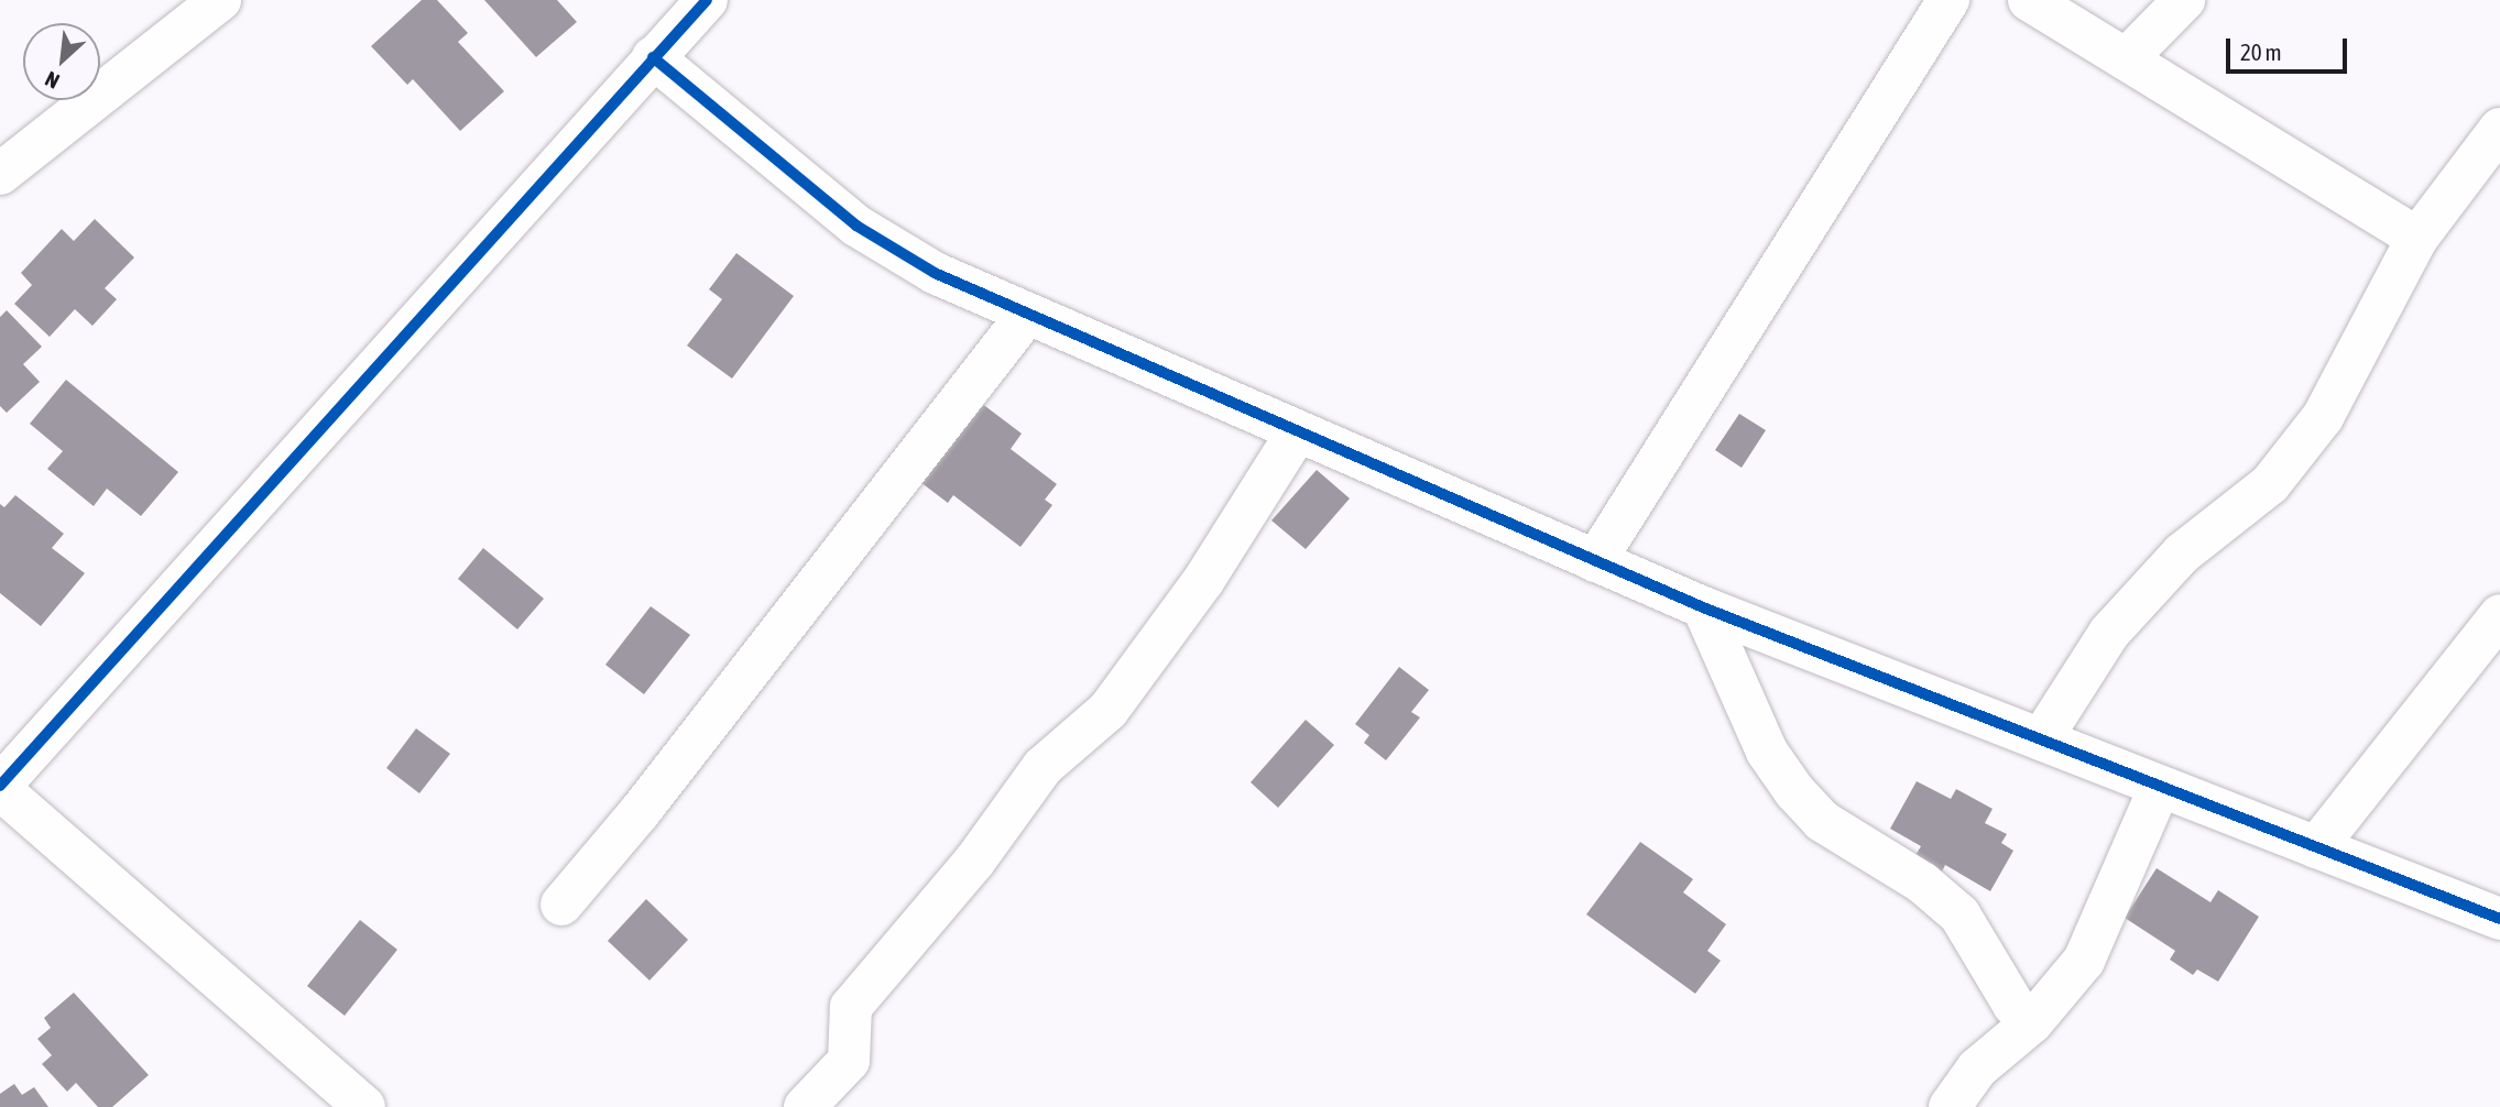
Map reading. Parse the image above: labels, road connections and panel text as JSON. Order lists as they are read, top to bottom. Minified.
{"scale_bar":"20 m","north":"bottom left"}
